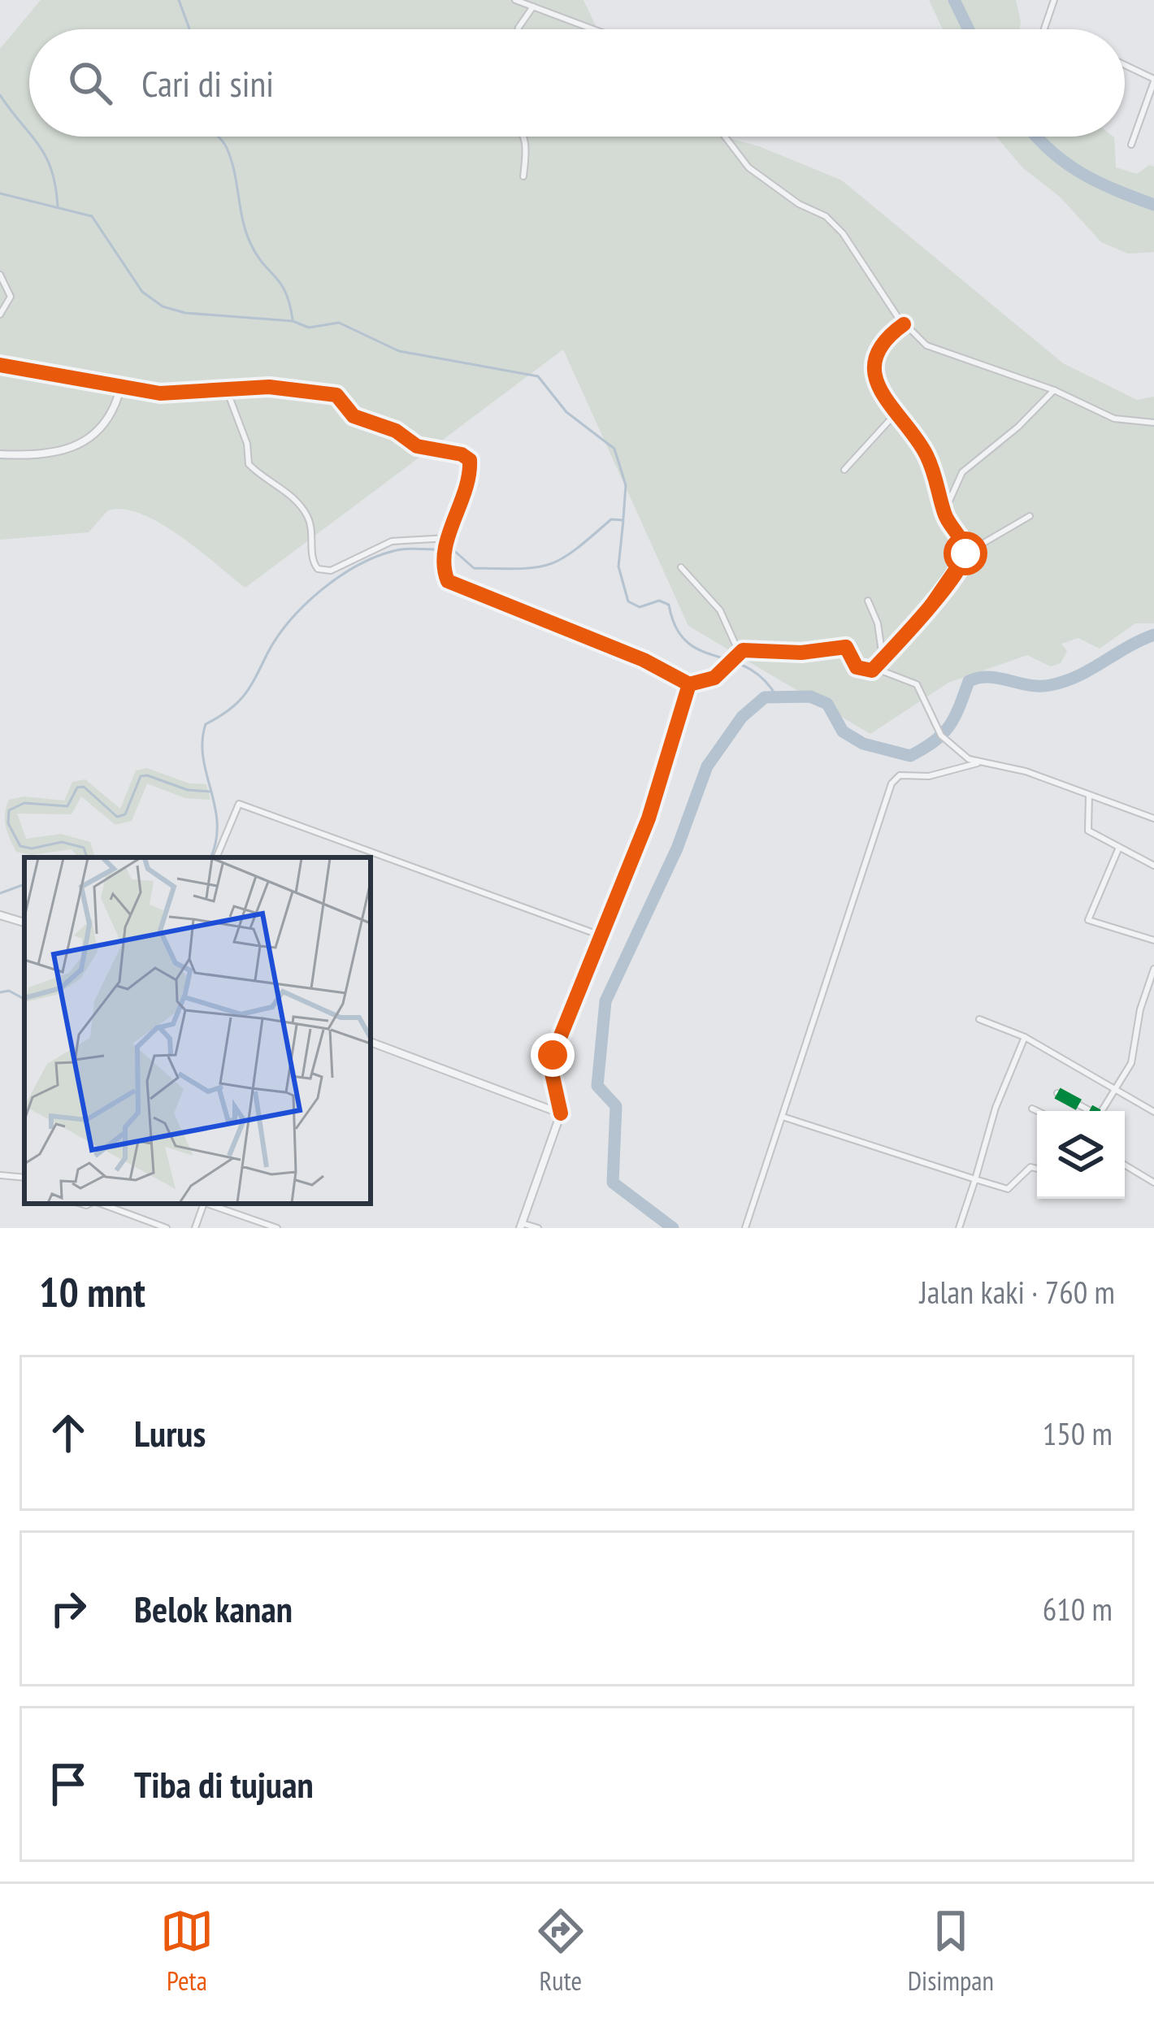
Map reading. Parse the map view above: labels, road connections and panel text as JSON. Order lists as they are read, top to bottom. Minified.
{"page":{"search":"Cari di sini","heading":["10 mnt","Jalan kaki · 760 m"],"list":[["Lurus","150 m"],["Belok kanan","610 m"],"Tiba di tujuan"],"nav":["Peta","Rute","Disimpan"]}}
